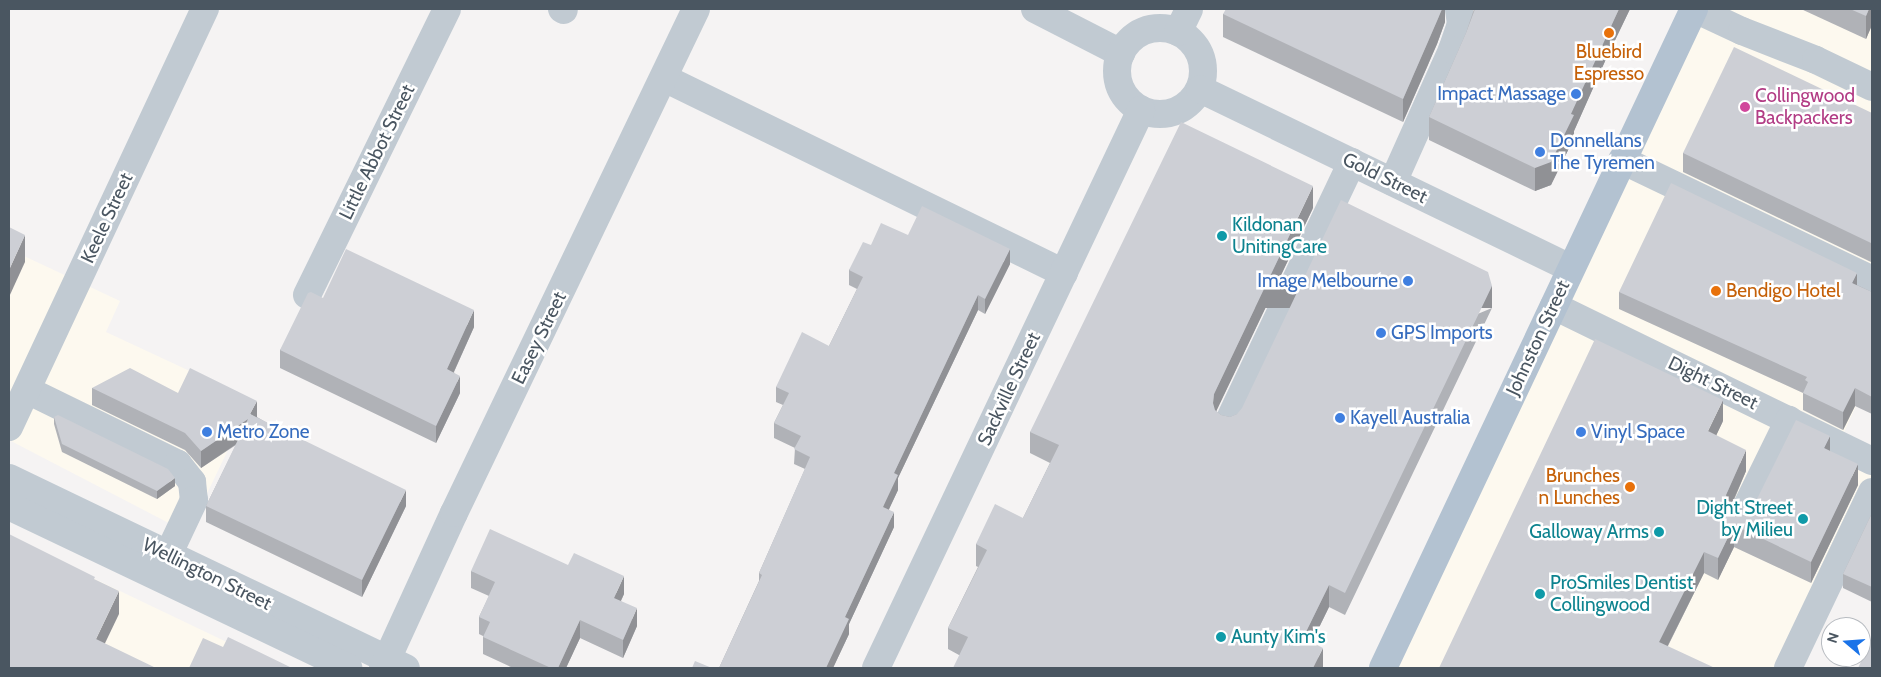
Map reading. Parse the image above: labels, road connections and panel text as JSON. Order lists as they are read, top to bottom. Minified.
{"streets":{"main road":["Johnston Street"],"street":["Little Abbot Street","Gold Street","Keele Street","Easey Street","Dight Street","Sackville Street","Wellington Street"]},"crossings":[["Gold Street","Johnston Street"],["Gold Street","Sackville Street"],["Easey Street","Wellington Street"],["Johnston Street","Dight Street"]],"places":["Bluebird Espresso","Impact Massage","Collingwood Backpackers","Donnellans The Tyremen","Kildonan UnitingCare","Image Melbourne","Bendigo Hotel","GPS Imports","Kayell Australia","Metro Zone","Vinyl Space","Brunches n Lunches","Dight Street by Milieu","Galloway Arms","ProSmiles Dentist Collingwood","Aunty Kim's"],"north":"left"}
